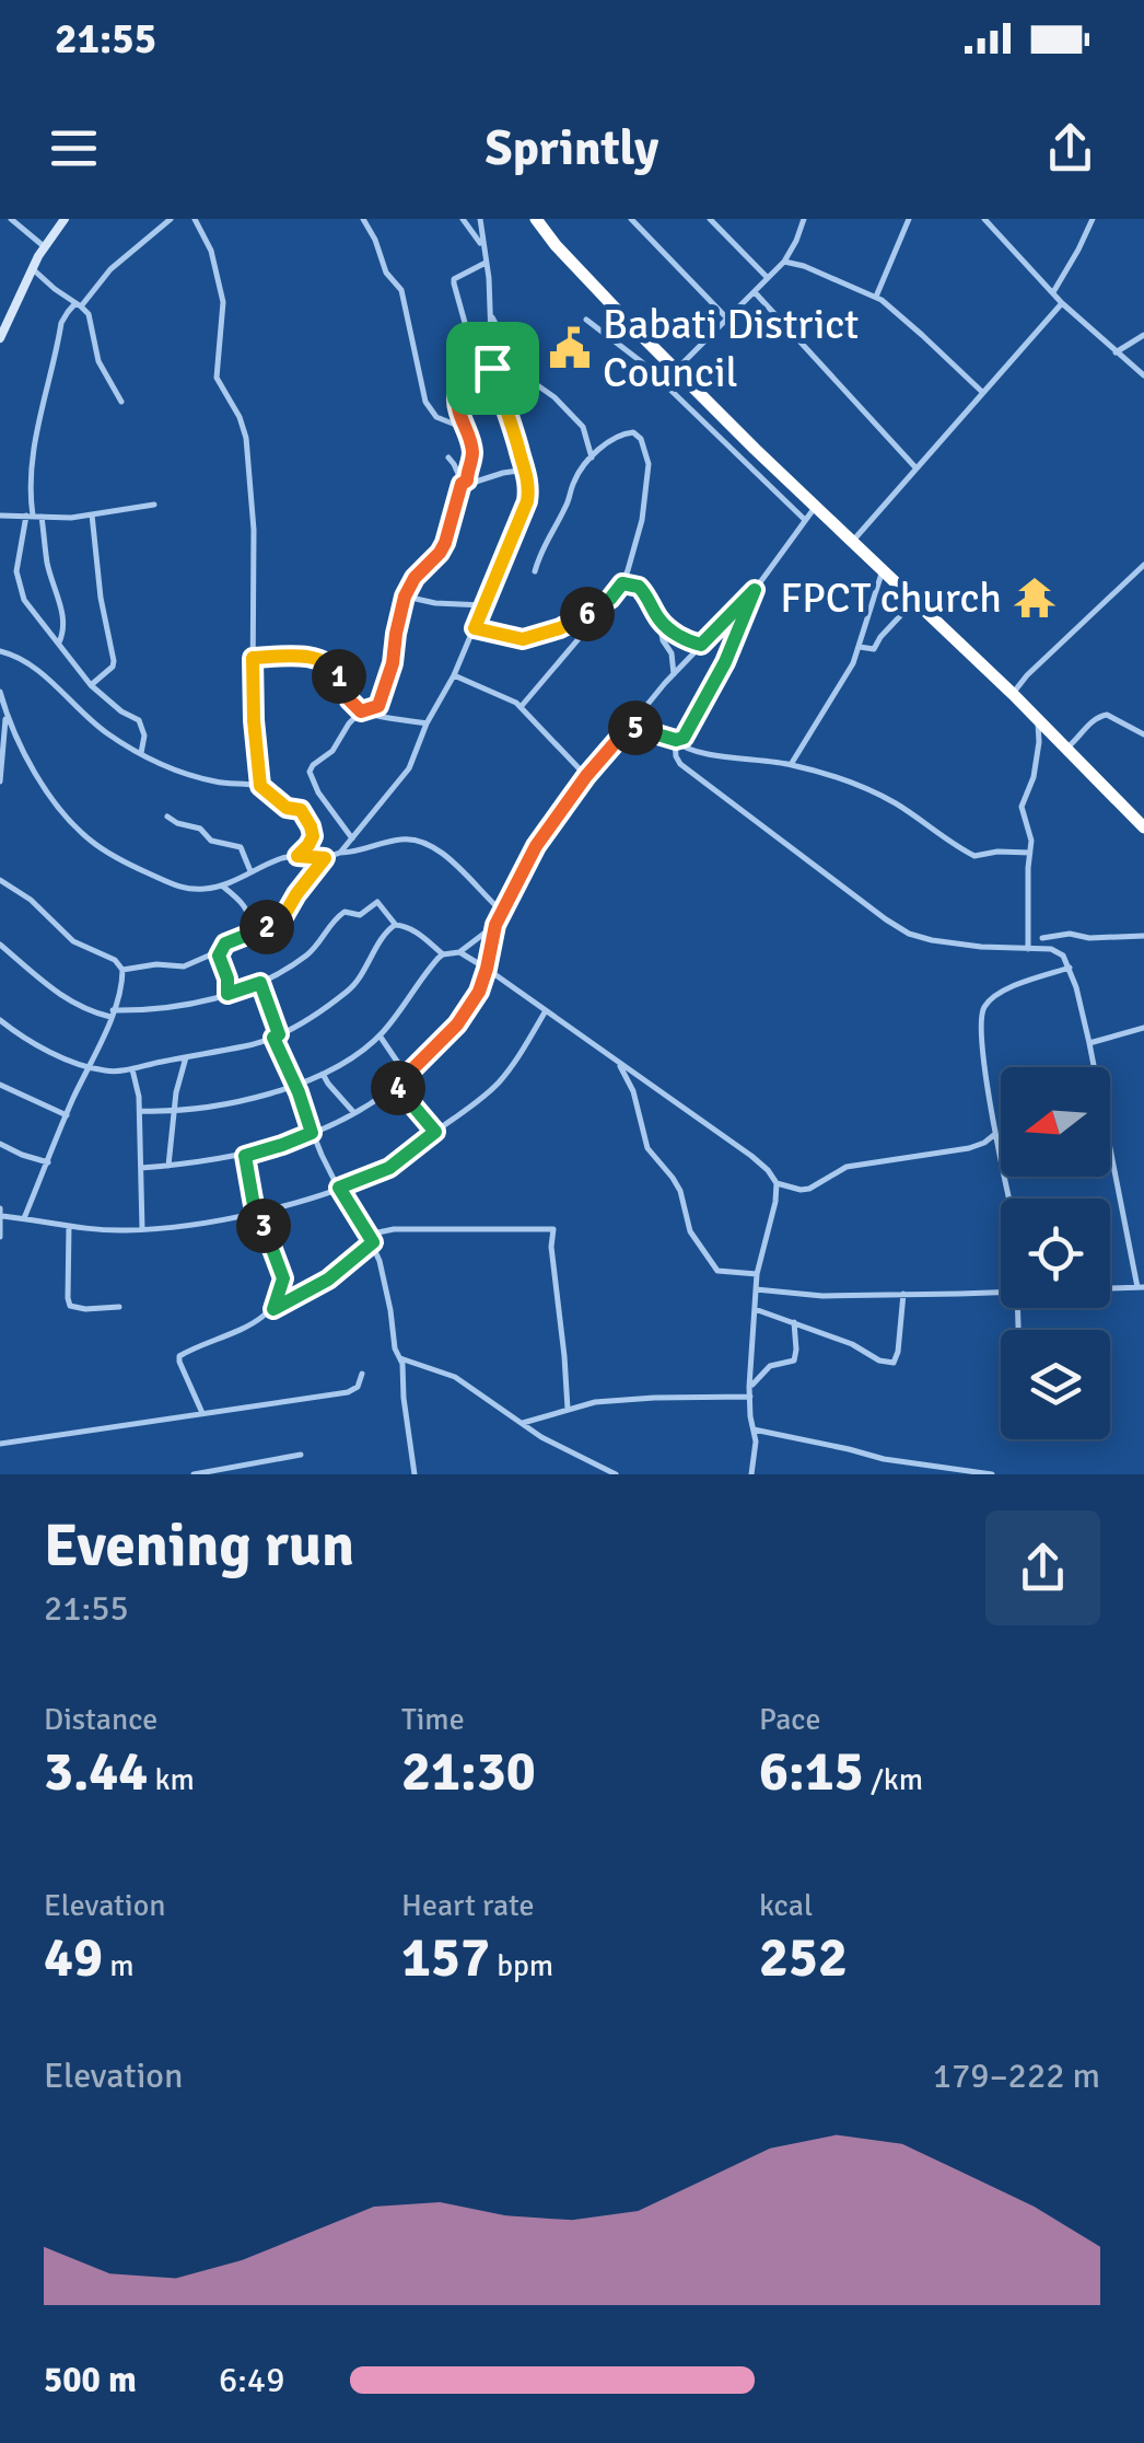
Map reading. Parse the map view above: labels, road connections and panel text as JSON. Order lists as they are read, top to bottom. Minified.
{"places":{"public building":["Babati District Council"],"temple":["FPCT church"]},"north":"left","page":{"status":"21:55","header":"Sprintly","pins":["6","1","5","2","4","3"],"heading":["Evening run","21:55"],"stats":[["Distance","3.44 km"],["Time","21:30"],["Pace","6:15 /km"],["Elevation","49 m"],["Heart rate","157 bpm"],["kcal","252"]],"chart":["Elevation","179–222 m"],"list":[{"name":"500 m","note":"6:49"}]}}
